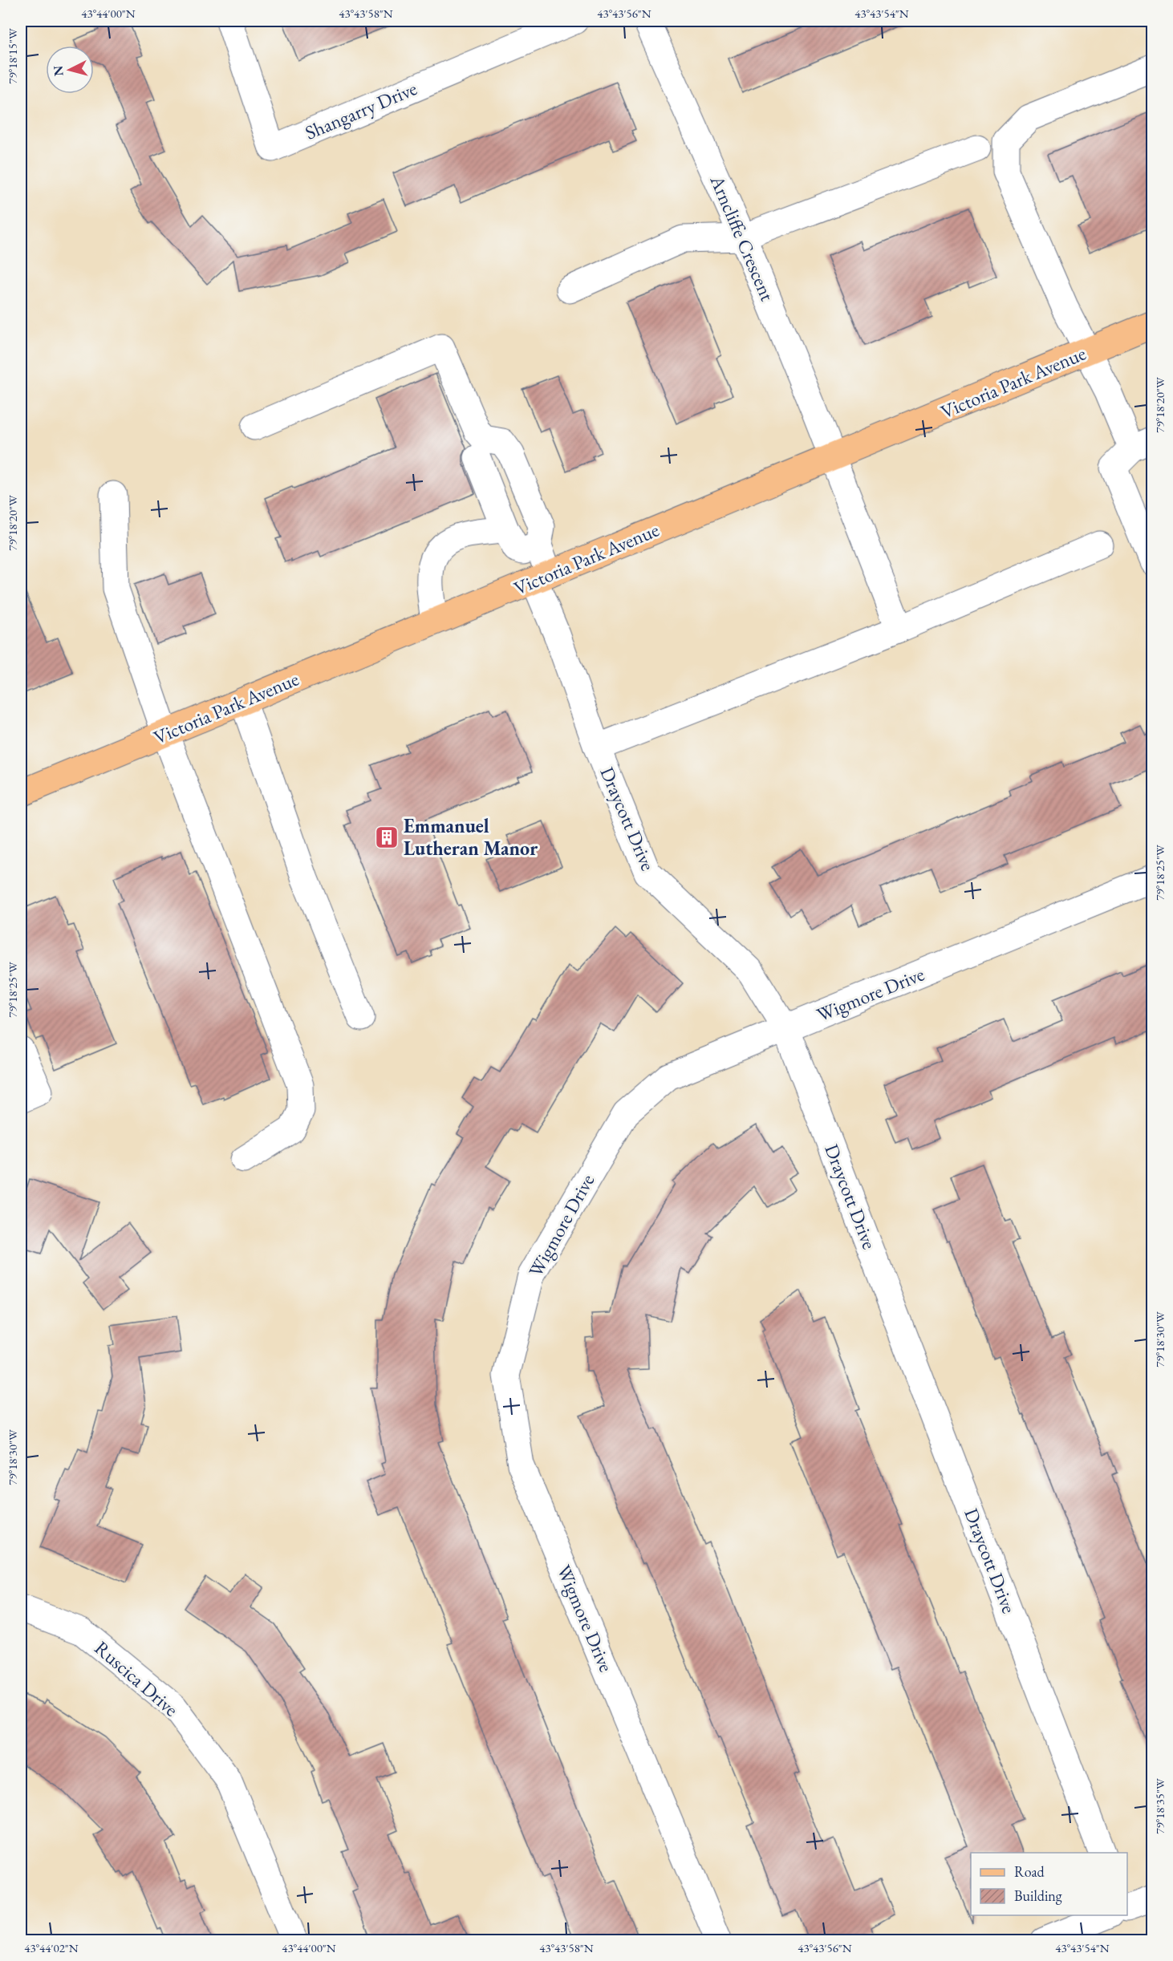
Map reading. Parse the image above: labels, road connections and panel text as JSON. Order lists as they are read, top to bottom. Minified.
{"streets":{"main road":["Victoria Park Avenue"],"street":["Shangarry Drive","Arncliffe Crescent","Draycott Drive","Wigmore Drive","Ruscica Drive"]},"crossings":[["Arncliffe Crescent","Victoria Park Avenue"],["Victoria Park Avenue","Draycott Drive"],["Draycott Drive","Wigmore Drive"]],"places":{"building":["Emmanuel Lutheran Manor"]},"legend":["Road","Building"],"north":"left","coordinates":["43°44'00\"N","43°43'58\"N","43°43'56\"N","43°43'54\"N","79°18'15\"W","79°18'20\"W","79°18'25\"W","79°18'30\"W","79°18'35\"W","43°44'02\"N"]}
